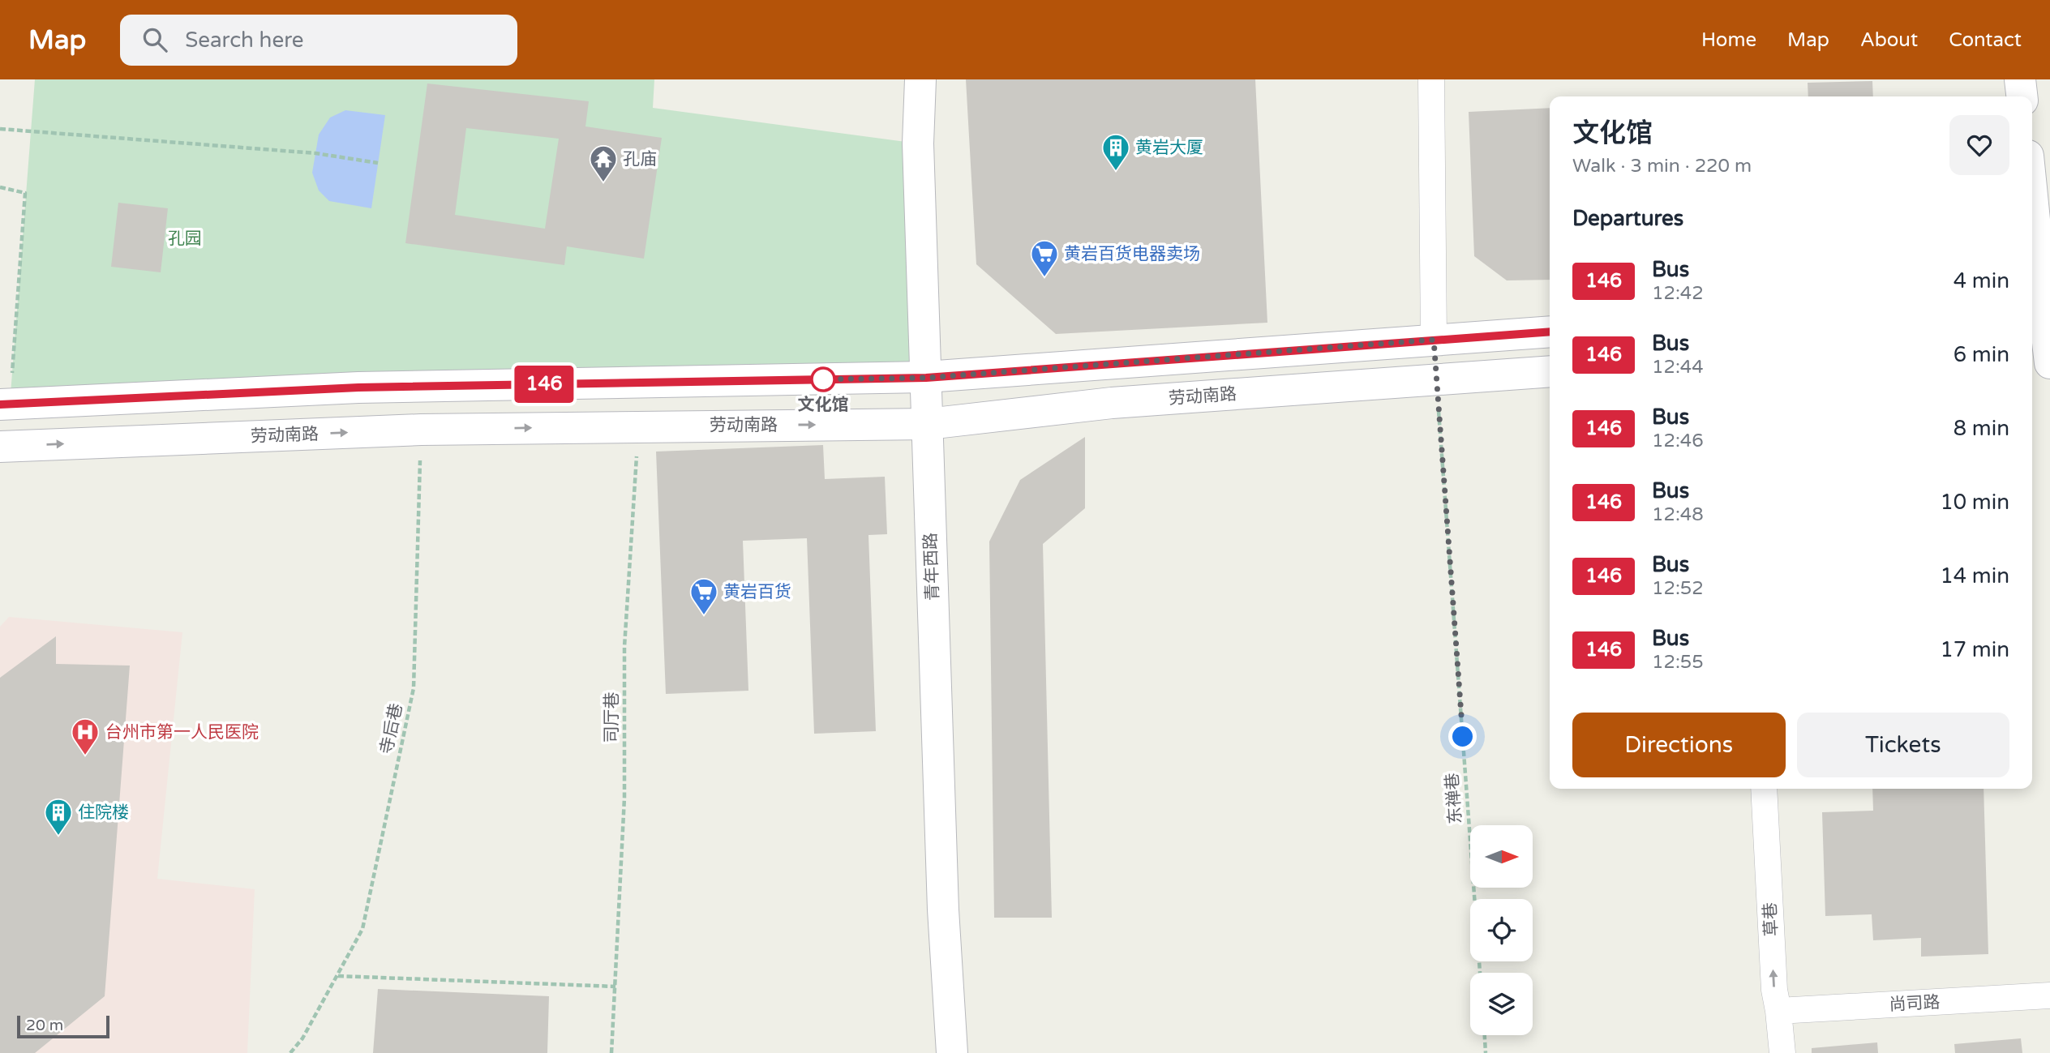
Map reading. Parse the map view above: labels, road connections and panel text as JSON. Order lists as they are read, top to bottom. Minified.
{"streets":{"main road":["劳动南路","青年西路"],"street":["草巷","尚司路"],"path":["司厅巷","寺后巷","东禅巷"]},"crossings":[["劳动南路","青年西路"],["劳动南路","司厅巷"],["劳动南路","寺后巷"],["劳动南路","东禅巷"],["草巷","尚司路"]],"one_way":["草巷"],"parks":["孔园"],"places":{"building":["黄岩大厦","住院楼"],"temple":["孔庙"],"supermarket":["黄岩百货电器卖场","黄岩百货"],"other":["文化馆"],"hospital":["台州市第一人民医院"]},"lines":["bus line 146"],"scale_bar":"20 m","north":"right","page":{"header":"Map","search":"Search here","nav":["Home","Map","About","Contact"],"on_map":"146","heading":[["文化馆","Walk · 3 min · 220 m"],"Departures"],"list":[{"mark":"146","name":"Bus","note":"12:42","value":"4 min"},{"mark":"146","name":"Bus","note":"12:44","value":"6 min"},{"mark":"146","name":"Bus","note":"12:46","value":"8 min"},{"mark":"146","name":"Bus","note":"12:48","value":"10 min"},{"mark":"146","name":"Bus","note":"12:52","value":"14 min"},{"mark":"146","name":"Bus","note":"12:55","value":"17 min"}],"buttons":["Directions","Tickets"],"scale":"20 m"}}
